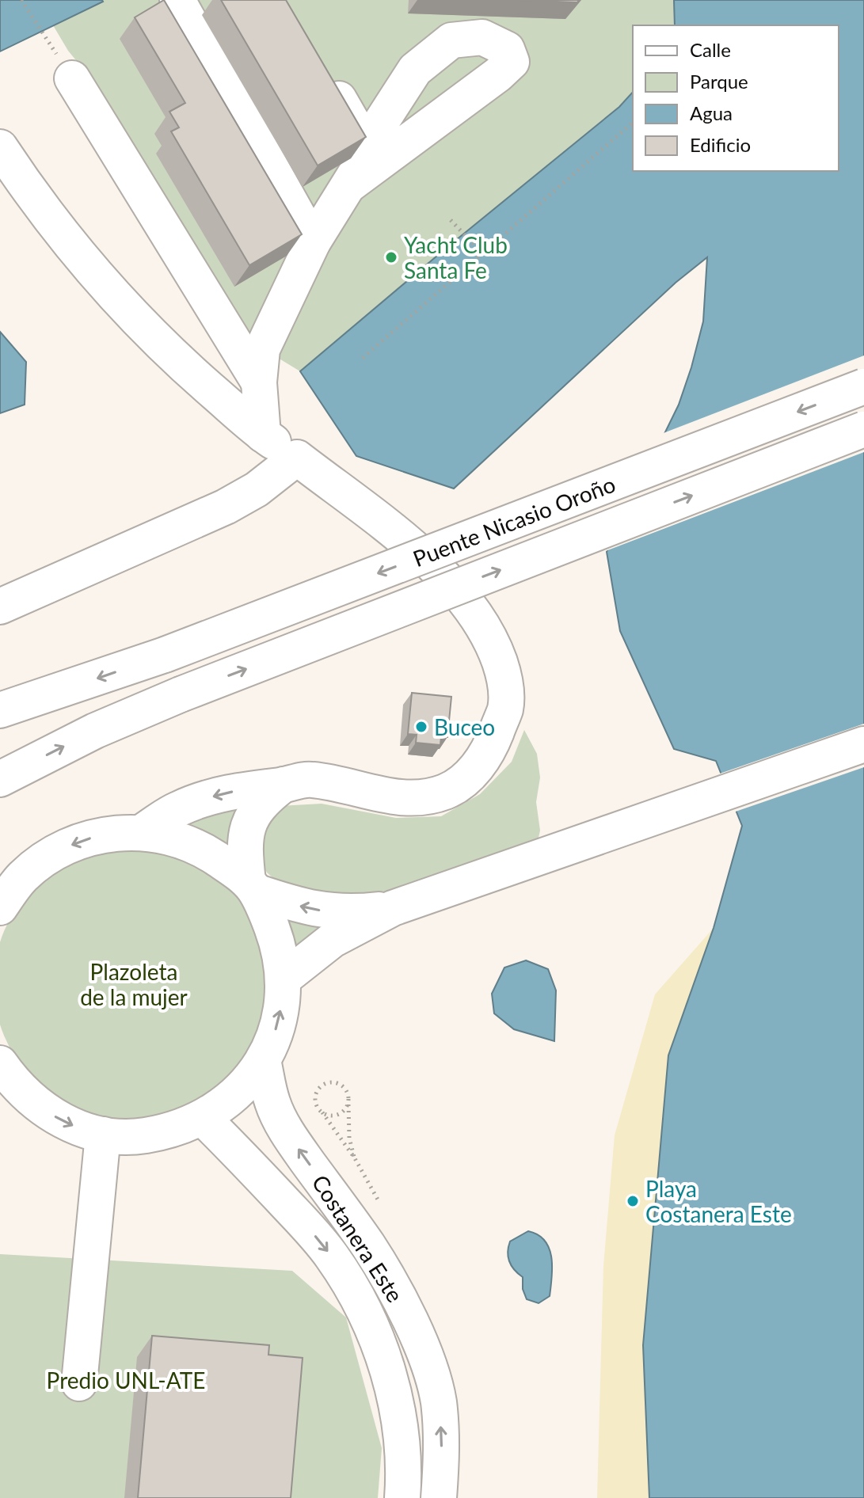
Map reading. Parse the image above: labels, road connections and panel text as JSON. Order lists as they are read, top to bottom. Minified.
{"streets":{"main road":["Puente Nicasio Oroño","Costanera Este"]},"parks":["Plazoleta de la mujer","Predio UNL-ATE"],"places":["Yacht Club Santa Fe","Buceo","Playa Costanera Este"],"legend":["Calle","Parque","Agua","Edificio"]}
